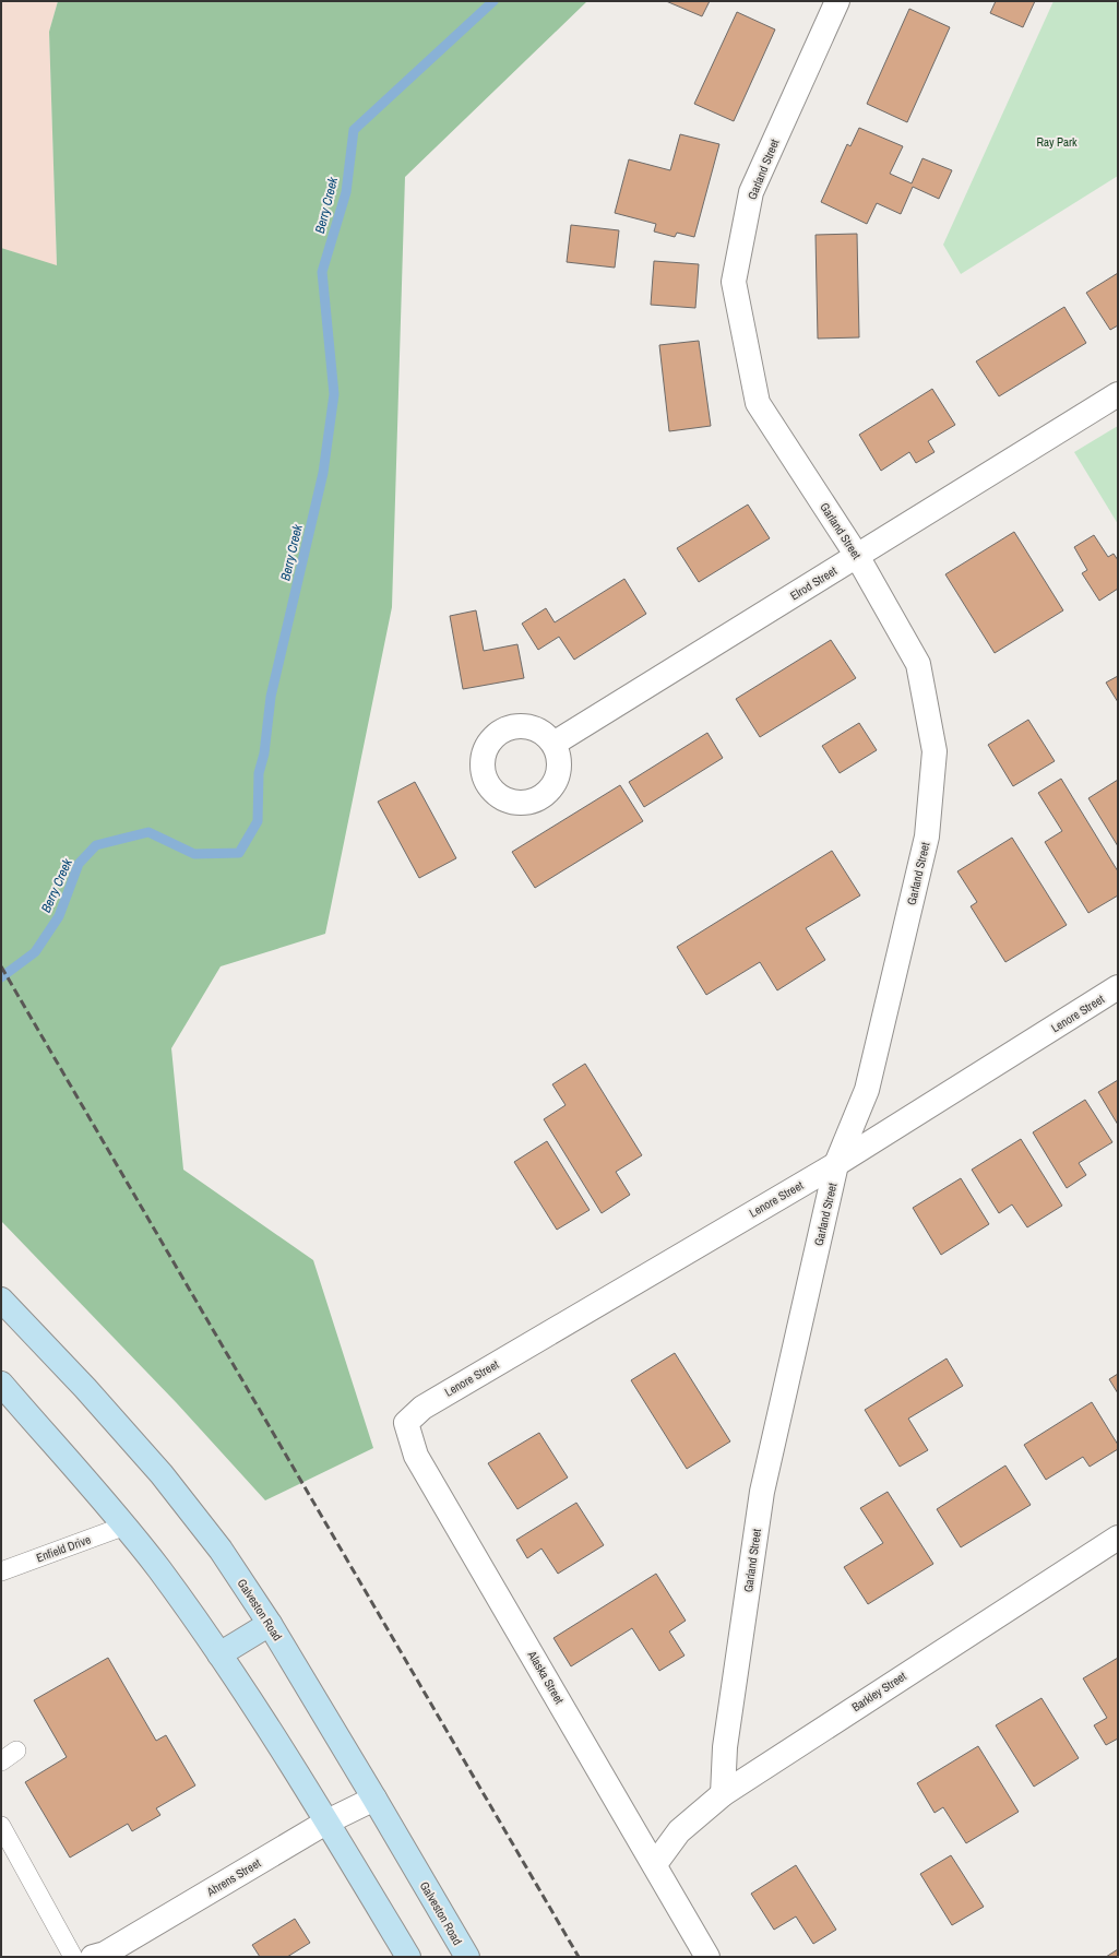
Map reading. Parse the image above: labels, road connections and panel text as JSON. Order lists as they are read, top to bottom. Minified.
{"streets":{"main road":["Galveston Road"],"street":["Garland Street","Elrod Street","Lenore Street","Alaska Street","Barkley Street","Ahrens Street"],"lane":["Enfield Drive"]},"crossings":[["Garland Street","Elrod Street"],["Garland Street","Lenore Street"],["Garland Street","Barkley Street"],["Lenore Street","Alaska Street"],["Galveston Road","Ahrens Street"],["Alaska Street","Barkley Street"]],"water":["Berry Creek"],"parks":["Ray Park"]}
